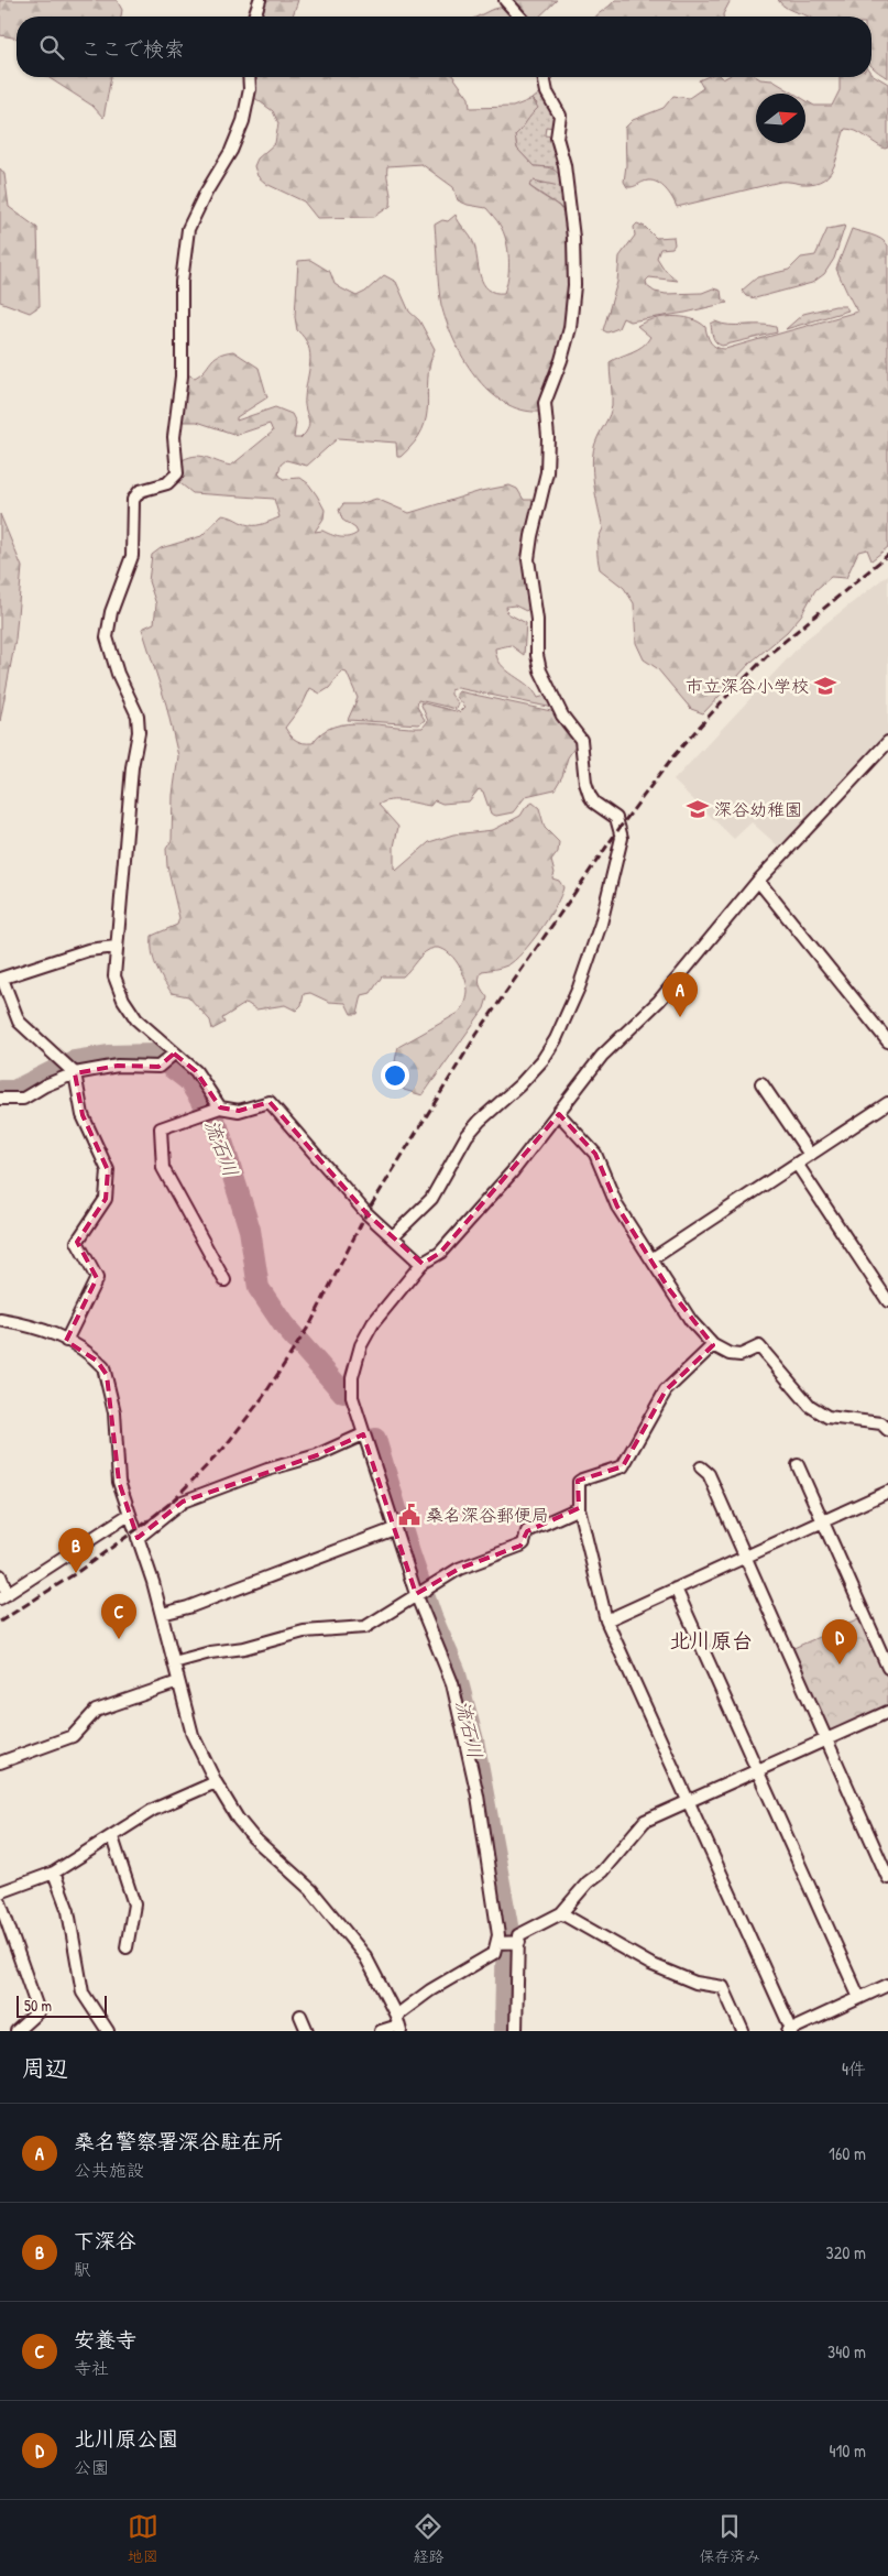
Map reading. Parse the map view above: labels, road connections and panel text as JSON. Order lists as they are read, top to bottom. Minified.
{"districts":["北川原台"],"water":["流石川"],"places":{"school or university":["市立深谷小学校","深谷幼稚園"],"public building":["桑名深谷郵便局"]},"scale_bar":"50 m","north":"right","page":{"search":"ここで検索","pins":["A","B","C","D"],"scale":"50 m","heading":["周辺","4件"],"list":[{"mark":"A","name":"桑名警察署深谷駐在所","note":"公共施設","value":"160 m"},{"mark":"B","name":"下深谷","note":"駅","value":"320 m"},{"mark":"C","name":"安養寺","note":"寺社","value":"340 m"},{"mark":"D","name":"北川原公園","note":"公園","value":"410 m"}],"nav":["地図","経路","保存済み"]}}
